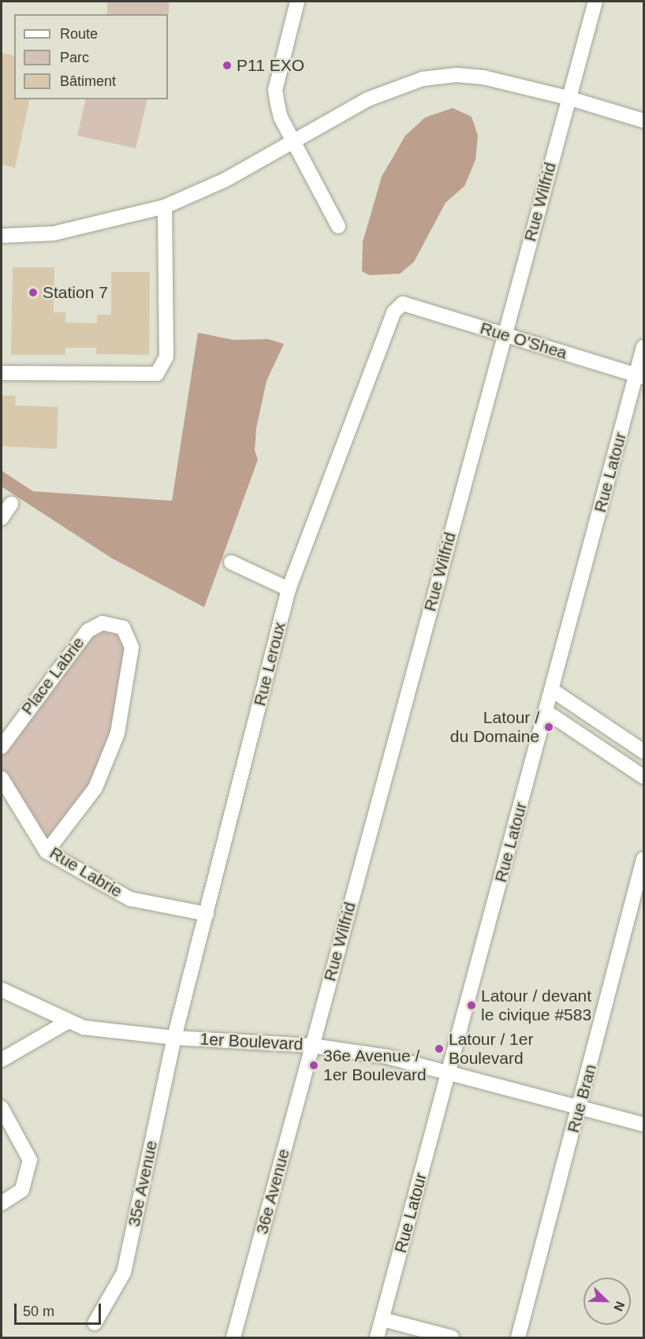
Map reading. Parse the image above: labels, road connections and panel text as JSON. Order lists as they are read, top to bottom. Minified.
{"streets":{"street":["Rue Wilfrid","Rue O'Shea","Rue Latour","Rue Leroux","Place Labrie","Rue Labrie","1er Boulevard","Rue Bran","35e Avenue","36e Avenue"]},"crossings":[["Rue Wilfrid","Rue O'Shea"],["Rue Wilfrid","1er Boulevard"],["Rue Wilfrid","36e Avenue"],["Rue O'Shea","Rue Latour"],["Rue O'Shea","Rue Leroux"],["Rue Latour","1er Boulevard"],["Rue Leroux","Rue Labrie"],["Rue Leroux","1er Boulevard"],["Rue Leroux","35e Avenue"],["Place Labrie","Rue Labrie"],["1er Boulevard","Rue Bran"],["1er Boulevard","35e Avenue"],["1er Boulevard","36e Avenue"]],"places":["P11 EXO","Station 7","Latour / du Domaine","Latour / devant le civique #583","Latour / 1er Boulevard","36e Avenue / 1er Boulevard"],"legend":["Route","Parc","Bâtiment"],"scale_bar":"50 m","north":"bottom right"}
